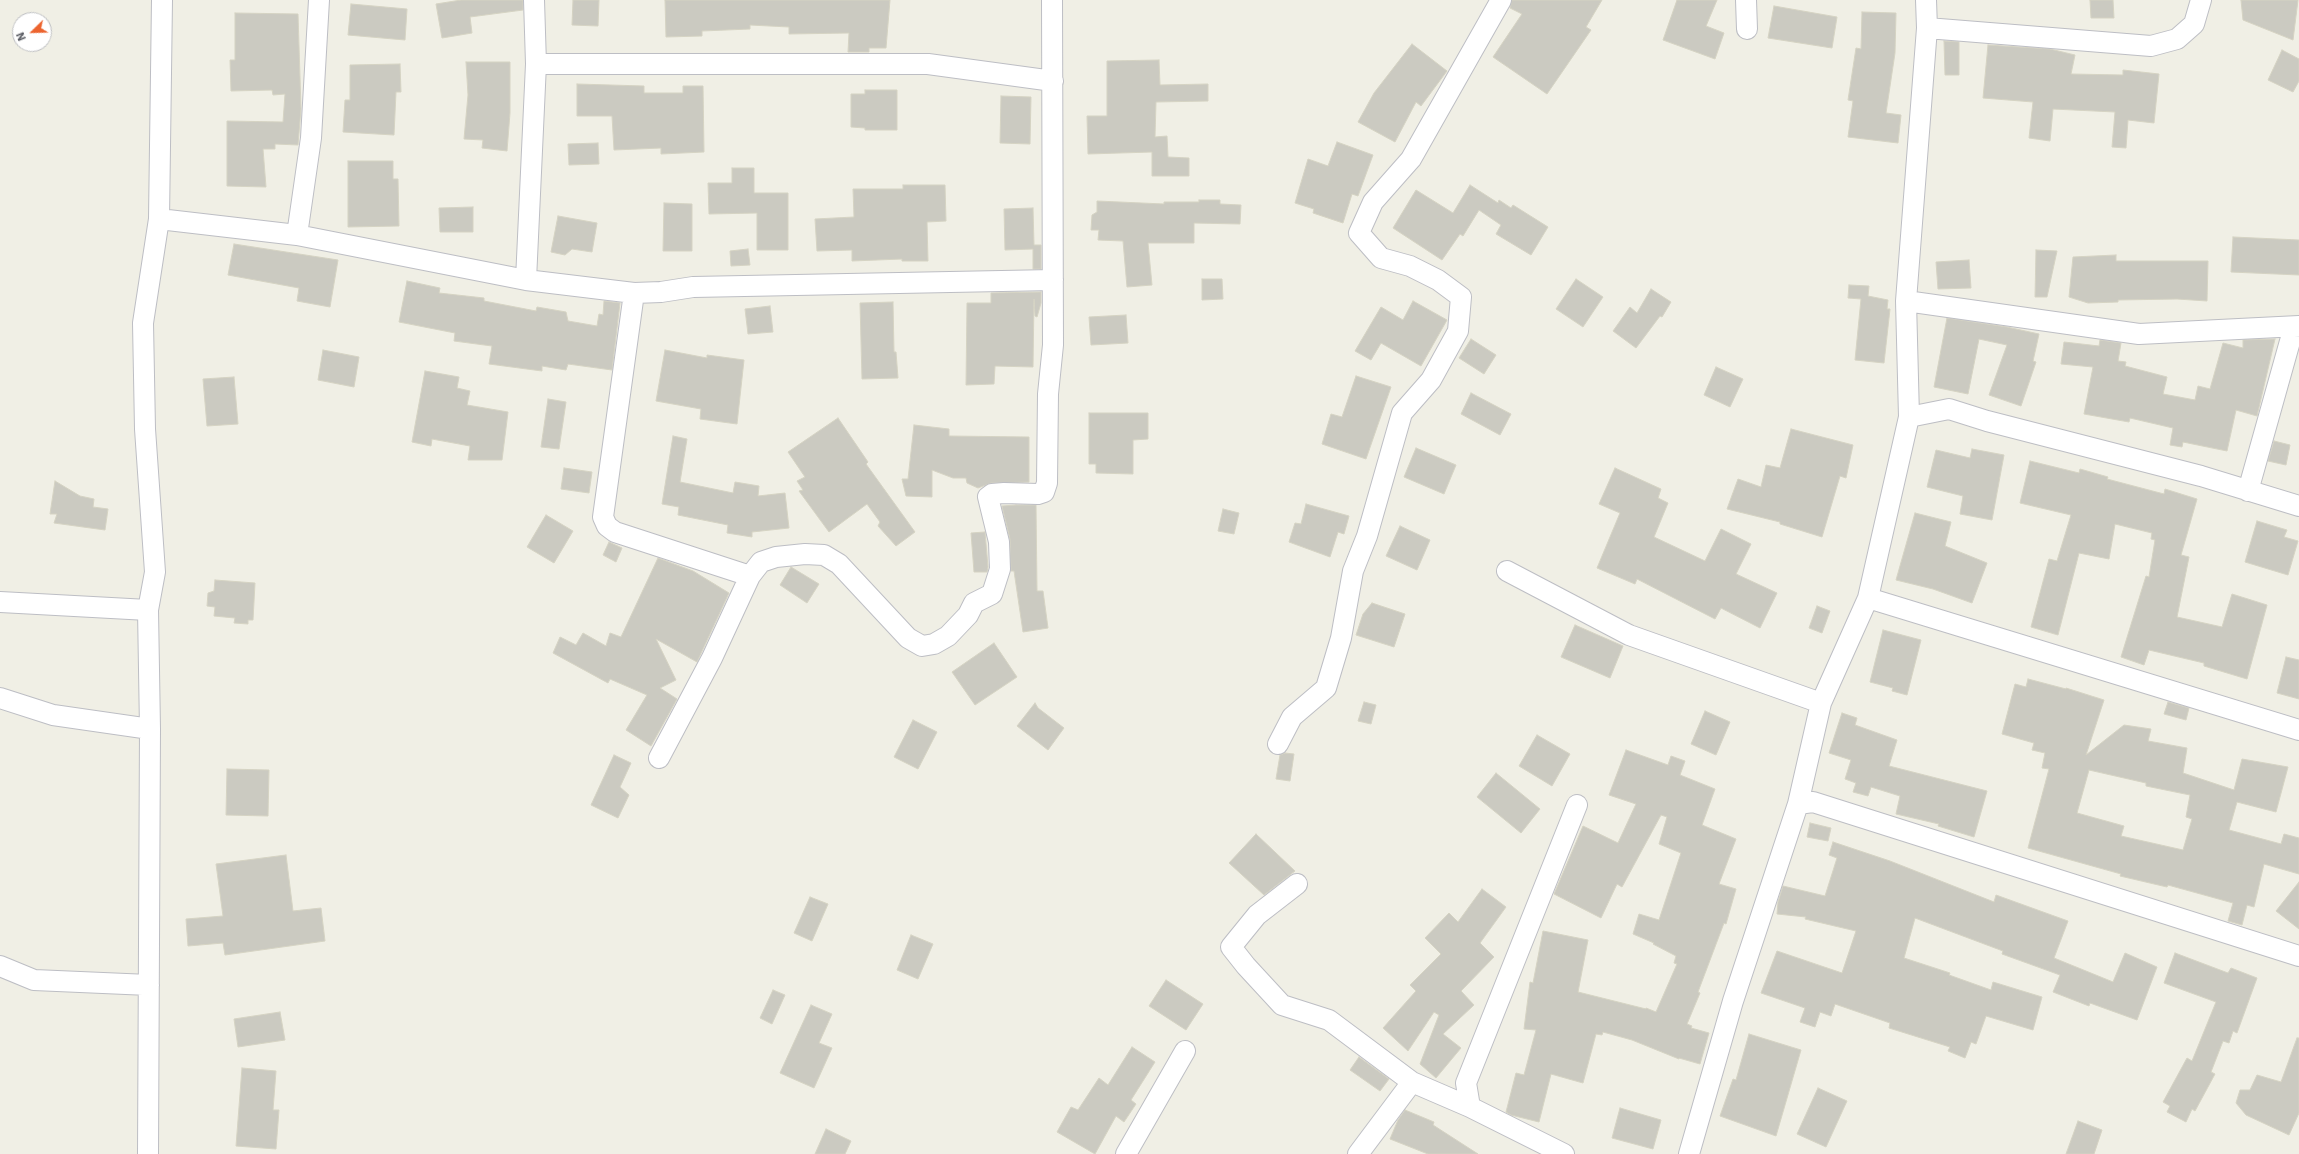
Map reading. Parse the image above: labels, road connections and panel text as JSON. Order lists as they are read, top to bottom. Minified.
{"north":"bottom left"}
